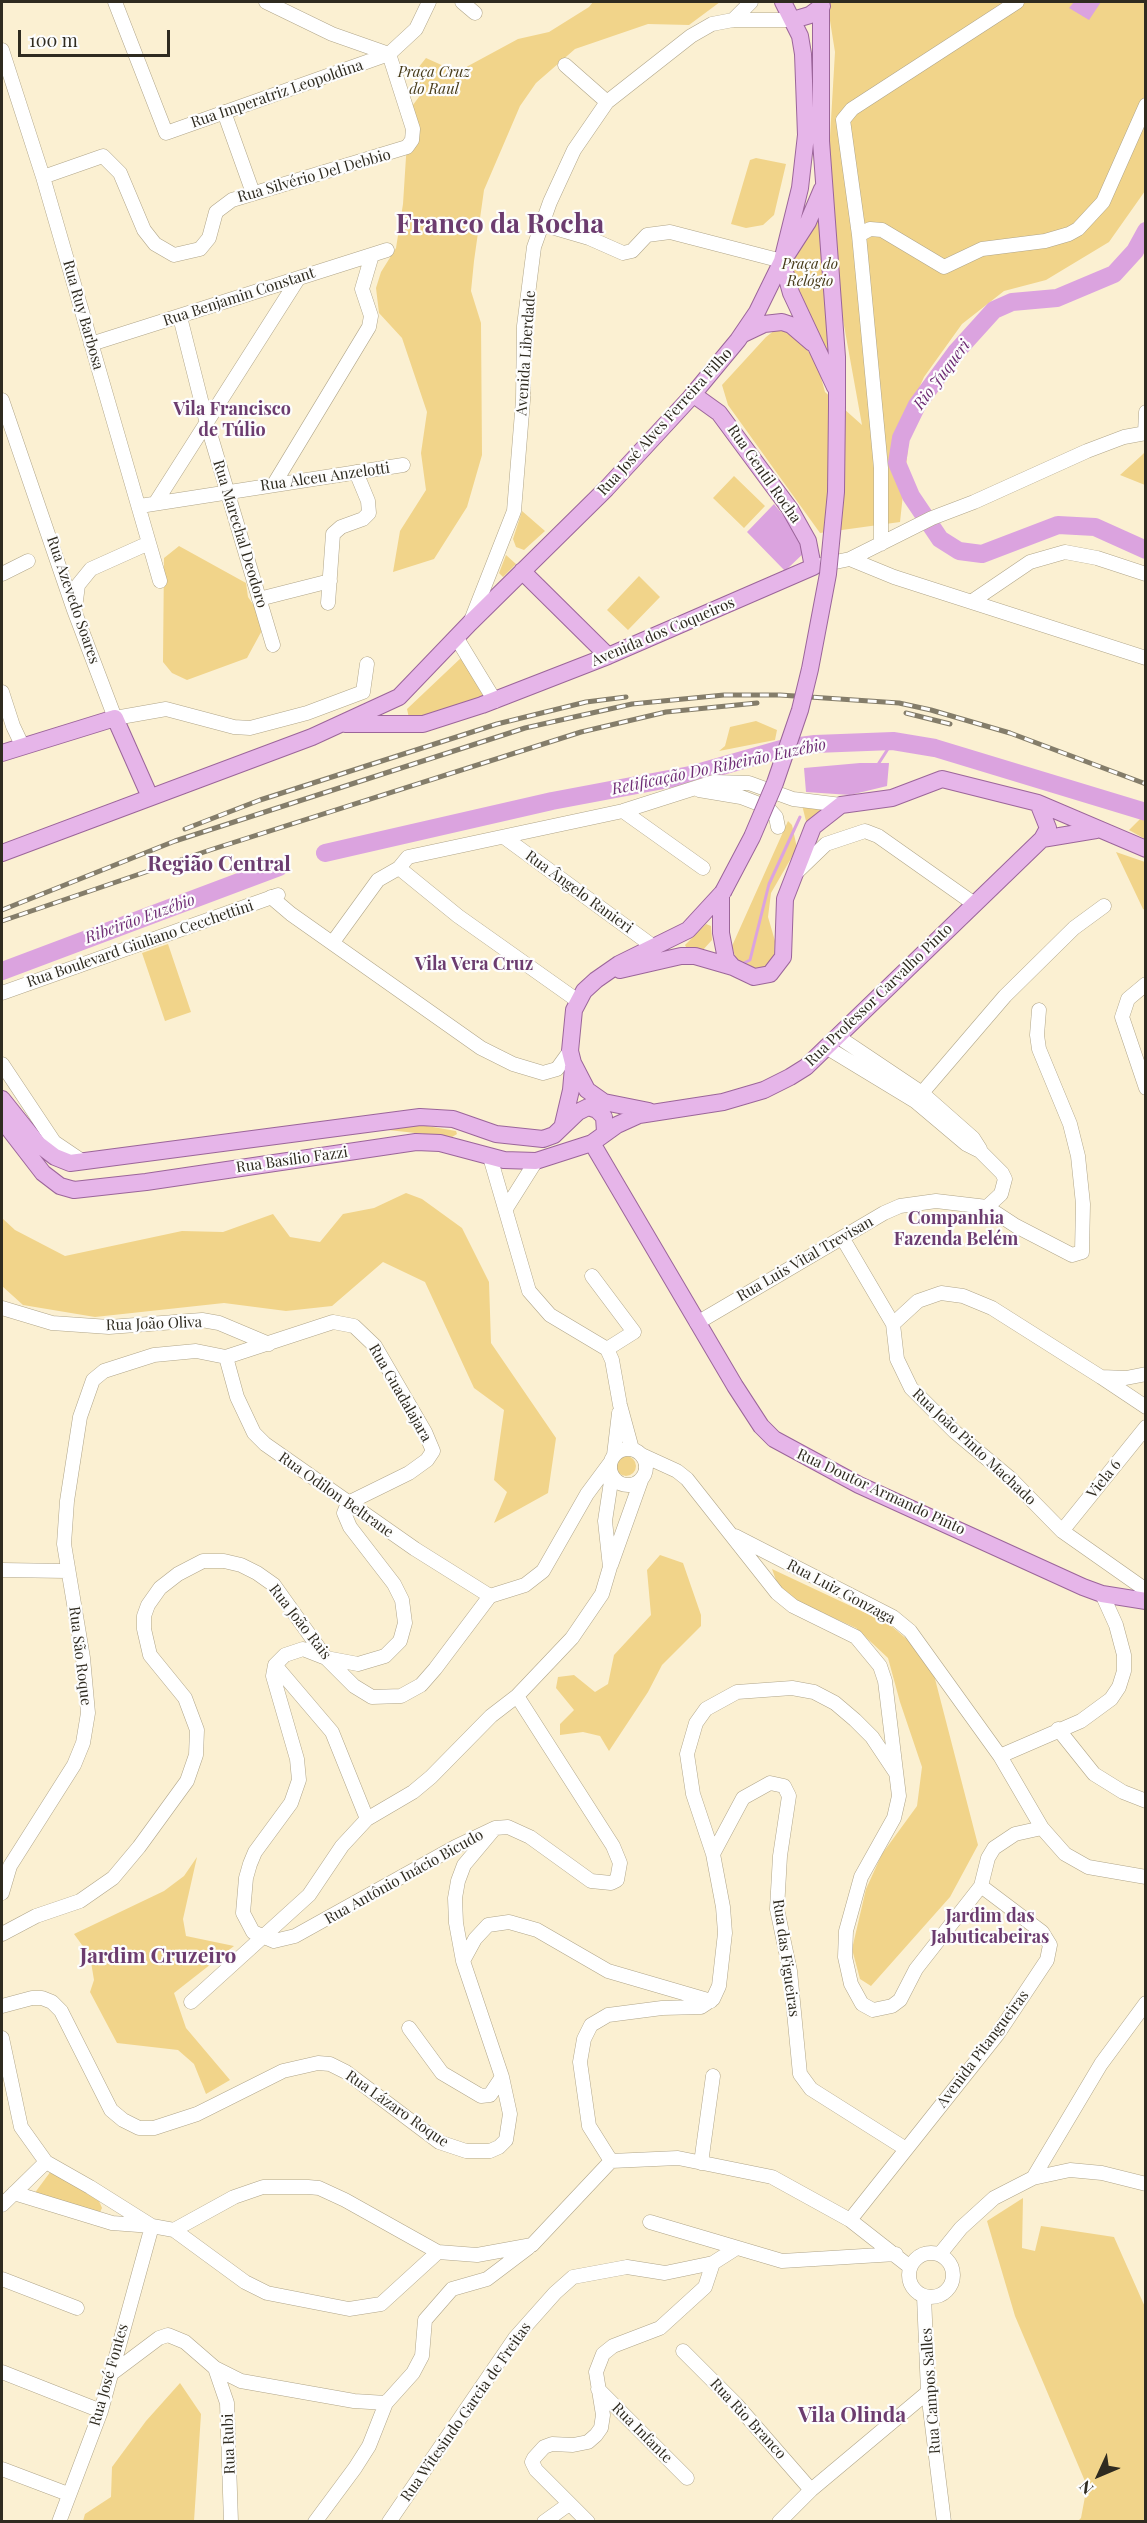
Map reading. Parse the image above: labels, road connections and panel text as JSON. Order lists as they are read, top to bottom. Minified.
{"streets":{"main road":["Rua José Alves Ferreira Filho","Rua Gentil Rocha","Rua Azevedo Soares","Avenida dos Coqueiros","Rua Professor Carvalho Pinto","Rua Basílio Fazzi","Rua Doutor Armando Pinto"],"street":["Rua Imperatriz Leopoldina","Rua Silvério Del Debbio","Rua Benjamin Constant","Rua Ruy Barbosa","Avenida Liberdade","Rua Alceu Anzelotti","Rua Marechal Deodoro","Rua Ângelo Ranieri","Rua Boulevard Giuliano Cecchettini","Rua Luis Vital Trevisan","Rua João Oliva","Rua Guadalajara","Rua João Pinto Machado","Viela 6","Rua Odilon Beltrane","Rua Luiz Gonzaga","Rua João Rais","Rua São Roque","Rua Antônio Inácio Bicudo","Rua das Figueiras","Avenida Pitangueiras","Rua Lázaro Roque","Rua José Fontes","Rua Campos Salles","Rua Witesindo Garcia de Freitas","Rua Rio Branco","Rua Infante","Rua Rubi"]},"crossings":[["Rua Imperatriz Leopoldina","Rua Silvério Del Debbio"],["Rua Silvério Del Debbio","Rua Ruy Barbosa"],["Rua Benjamin Constant","Rua Ruy Barbosa"],["Rua Benjamin Constant","Rua Marechal Deodoro"],["Rua Ruy Barbosa","Rua Alceu Anzelotti"],["Avenida Liberdade","Rua José Alves Ferreira Filho"],["Rua José Alves Ferreira Filho","Rua Gentil Rocha"],["Rua José Alves Ferreira Filho","Rua Azevedo Soares"],["Rua José Alves Ferreira Filho","Avenida dos Coqueiros"],["Rua Gentil Rocha","Avenida dos Coqueiros"],["Rua Alceu Anzelotti","Rua Marechal Deodoro"],["Rua Professor Carvalho Pinto","Rua Basílio Fazzi"],["Rua Professor Carvalho Pinto","Rua Doutor Armando Pinto"],["Rua Basílio Fazzi","Rua Doutor Armando Pinto"],["Rua Luis Vital Trevisan","Rua Doutor Armando Pinto"],["Rua João Oliva","Rua Guadalajara"],["Rua Guadalajara","Rua Odilon Beltrane"],["Rua Guadalajara","Rua São Roque"],["Rua João Pinto Machado","Viela 6"],["Rua Odilon Beltrane","Rua João Rais"],["Rua Antônio Inácio Bicudo","Rua Lázaro Roque"],["Rua das Figueiras","Avenida Pitangueiras"]],"districts":["Franco da Rocha","Vila Francisco de Túlio","Região Central","Vila Vera Cruz","Companhia Fazenda Belém","Jardim das Jabuticabeiras","Jardim Cruzeiro","Vila Olinda"],"water":["Rio Juqueri","Retificação Do Ribeirão Euzébio","Ribeirão Euzébio"],"parks":["Praça Cruz do Raul","Praça do Relógio"],"scale_bar":"100 m","north":"bottom left"}
